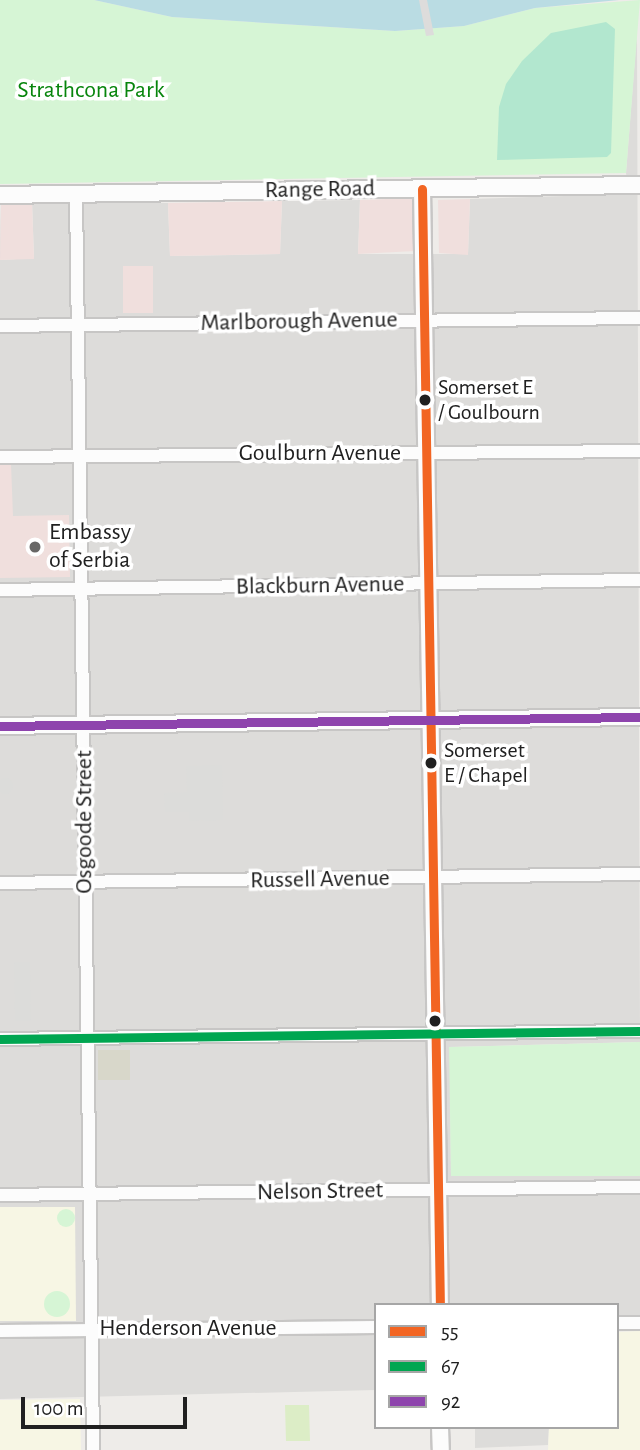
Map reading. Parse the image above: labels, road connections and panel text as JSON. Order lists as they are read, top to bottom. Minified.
{"streets":{"street":["Range Road","Marlborough Avenue","Goulburn Avenue","Blackburn Avenue","Osgoode Street","Russell Avenue","Nelson Street","Henderson Avenue"]},"crossings":[["Range Road","Osgoode Street"],["Marlborough Avenue","Osgoode Street"],["Goulburn Avenue","Osgoode Street"],["Blackburn Avenue","Osgoode Street"],["Osgoode Street","Russell Avenue"],["Osgoode Street","Nelson Street"],["Osgoode Street","Henderson Avenue"]],"parks":["Strathcona Park"],"places":["Somerset E / Goulbourn","Embassy of Serbia","Somerset E / Chapel"],"lines":["transit line 55","transit line 92","transit line 67"],"legend":["55","67","92"],"scale_bar":"100 m"}
